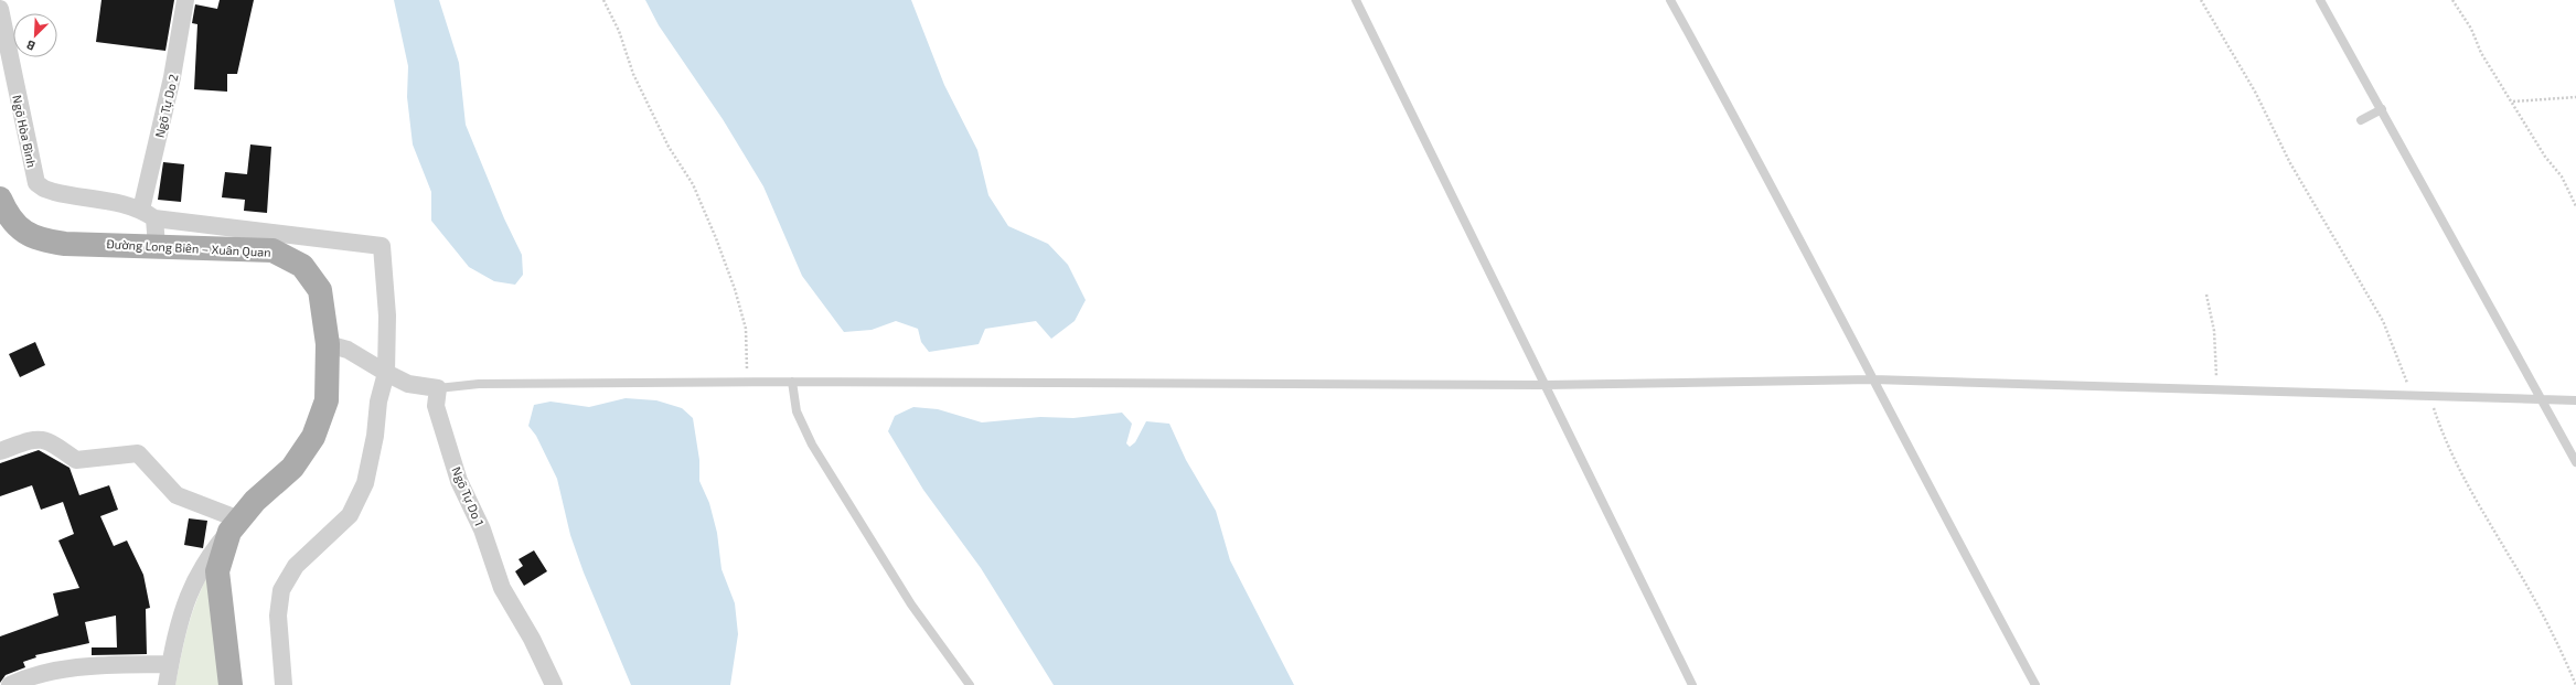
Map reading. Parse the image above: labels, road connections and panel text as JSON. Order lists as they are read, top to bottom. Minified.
{"streets":{"main road":["Đường Long Biên – Xuân Quan"],"street":["Ngõ Tự Do 2","Ngõ Hòa Bình","Ngõ Tự Do 1"]},"crossings":[["Ngõ Tự Do 2","Ngõ Hòa Bình"]],"north":"bottom left"}
